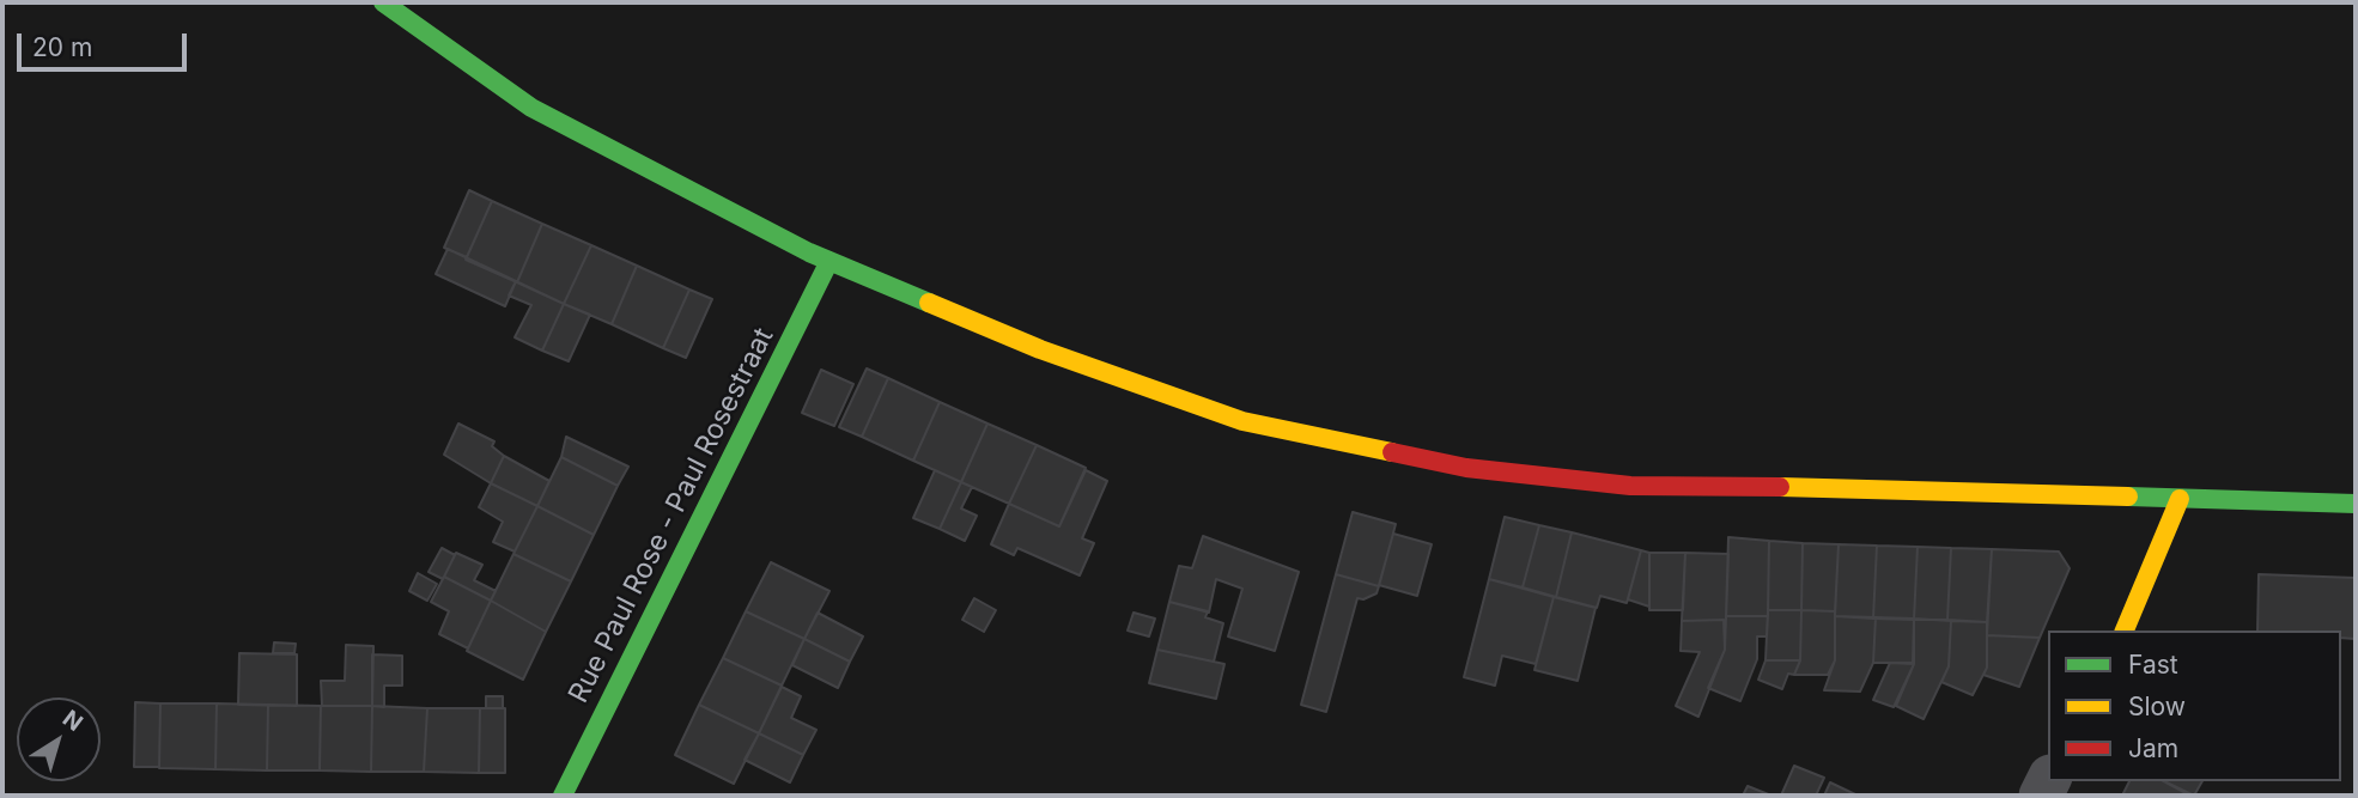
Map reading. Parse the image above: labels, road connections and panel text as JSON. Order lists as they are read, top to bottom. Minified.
{"streets":{"street":["Rue Paul Rose - Paul Rosestraat"]},"legend":["Fast","Slow","Jam"],"scale_bar":"20 m","north":"top right"}
